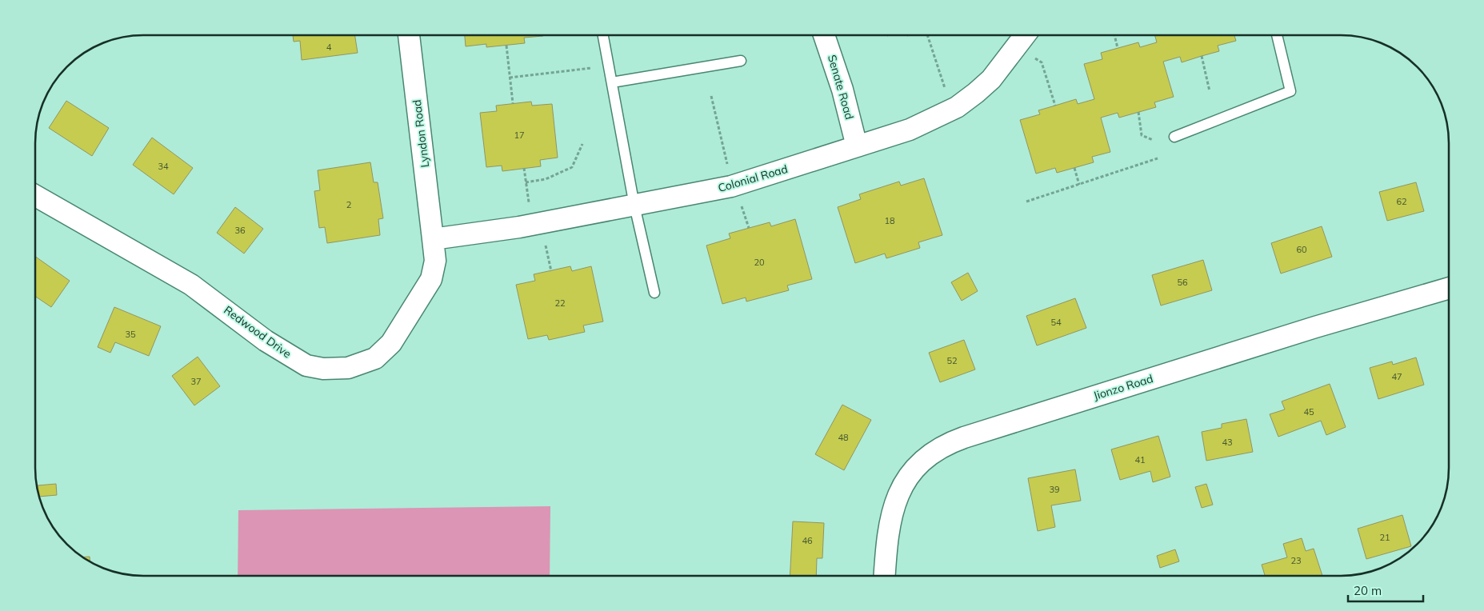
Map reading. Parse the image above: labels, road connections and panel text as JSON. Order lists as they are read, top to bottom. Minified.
{"streets":{"street":["Senate Road","Lyndon Road","Colonial Road","Redwood Drive","Jionzo Road"]},"crossings":[["Senate Road","Colonial Road"],["Lyndon Road","Colonial Road"],["Lyndon Road","Redwood Drive"],["Colonial Road","Redwood Drive"]],"house_numbers":["4","17","34","62","2","18","36","60","20","56","22","54","35","52","47","37","45","48","43","41","39","21","46","23"],"scale_bar":"20 m"}
